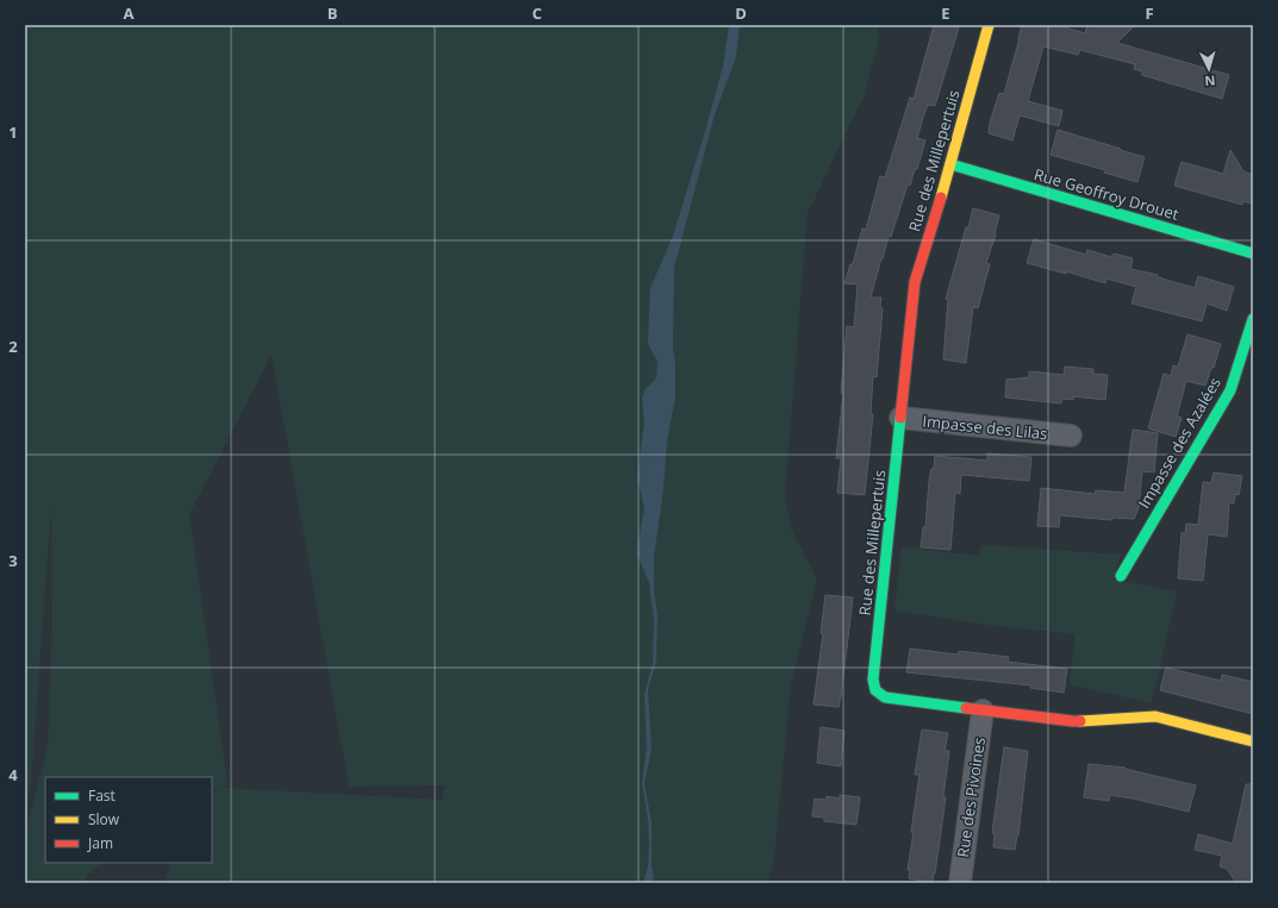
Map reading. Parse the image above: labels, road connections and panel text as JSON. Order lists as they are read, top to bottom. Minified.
{"streets":{"street":["Rue des Millepertuis","Rue Geoffroy Drouet","Impasse des Lilas","Impasse des Azalées","Rue des Pivoines"]},"crossings":[["Rue des Millepertuis","Rue Geoffroy Drouet"],["Rue des Millepertuis","Impasse des Lilas"],["Rue des Millepertuis","Rue des Pivoines"]],"legend":["Fast","Slow","Jam"],"north":"bottom","grid":{"columns":["A","B","C","D","E","F"],"rows":["1","2","3","4"]}}
